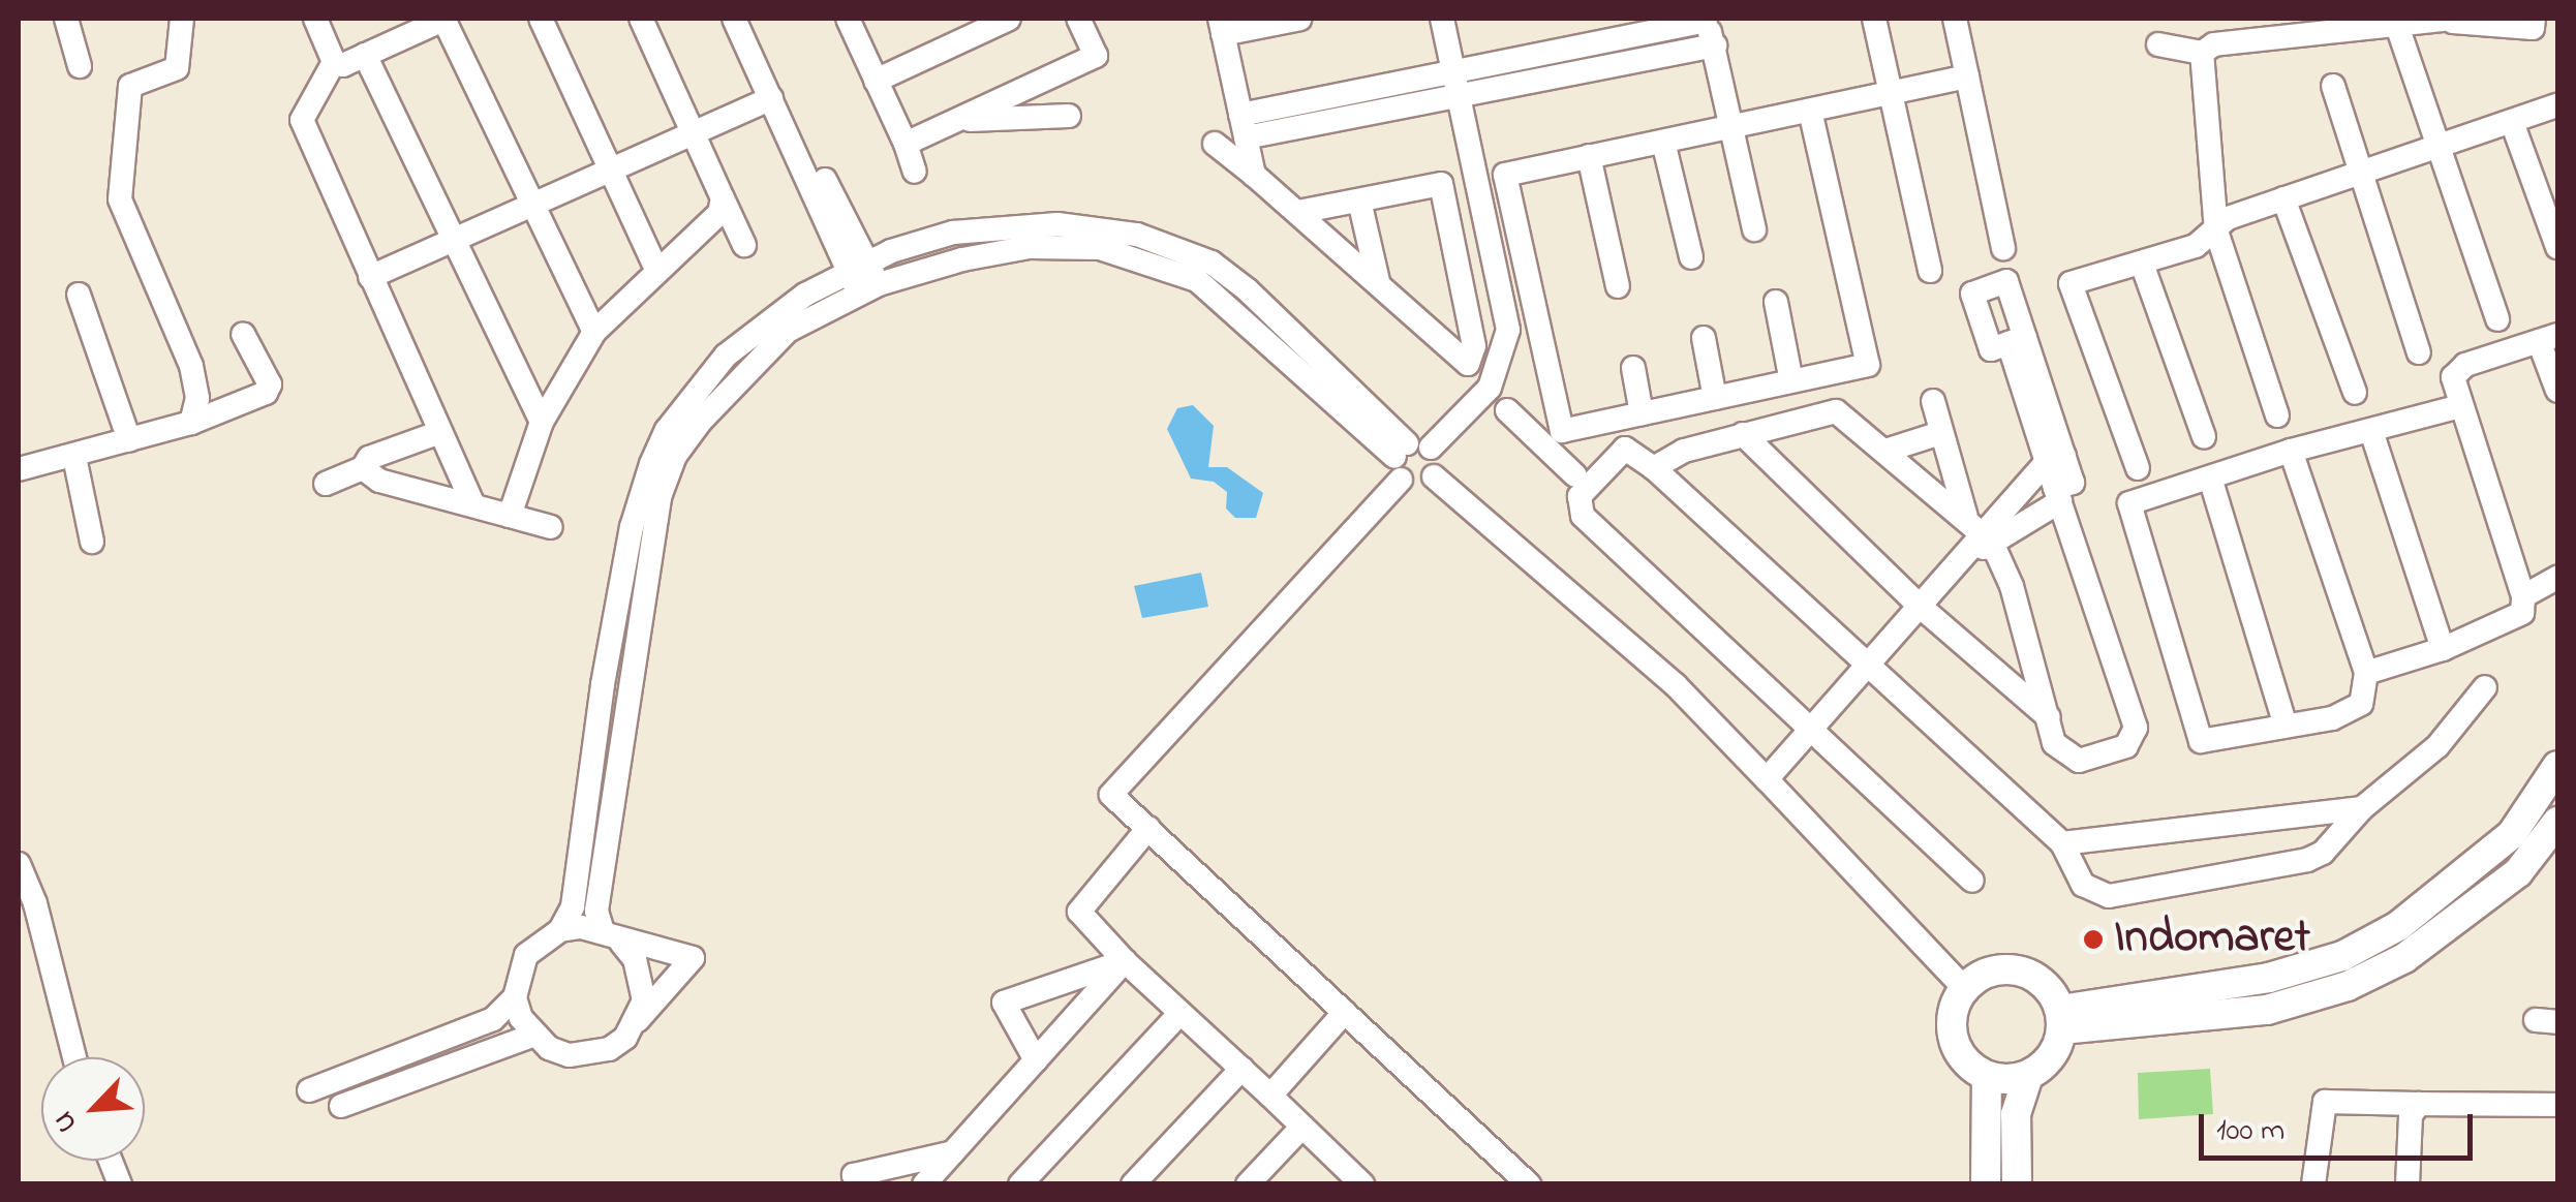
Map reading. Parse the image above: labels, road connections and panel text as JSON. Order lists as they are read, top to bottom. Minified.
{"places":["Indomaret"],"scale_bar":"100 m","north":"bottom left"}
